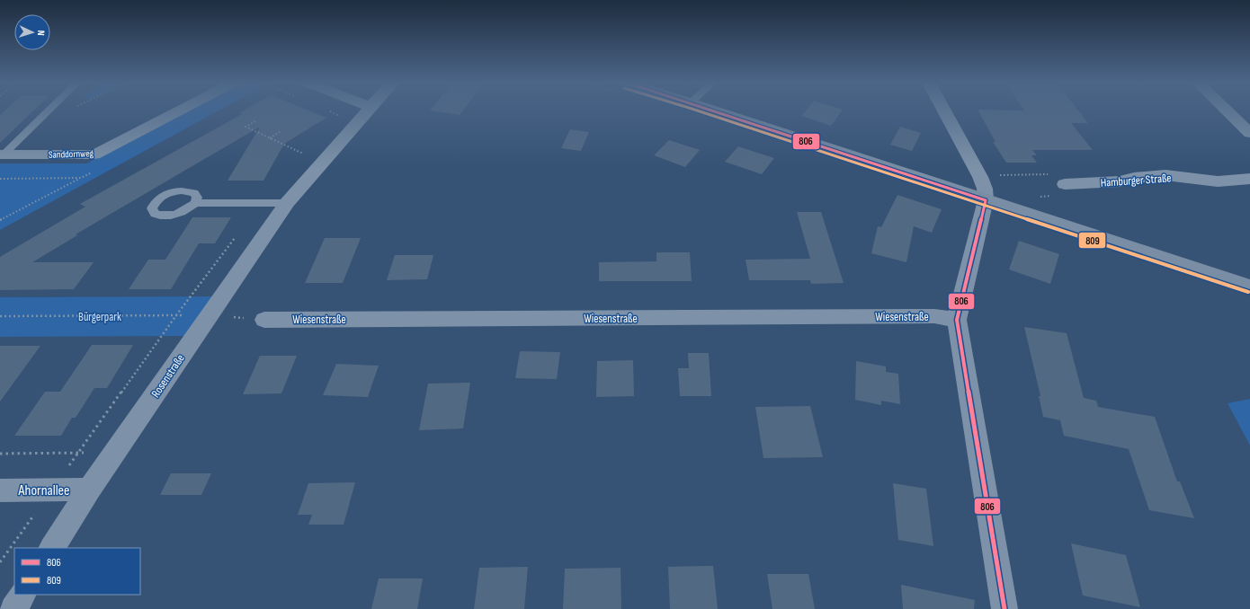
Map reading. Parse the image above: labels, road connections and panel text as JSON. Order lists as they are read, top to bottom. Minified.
{"streets":{"street":["Sanddornweg","Hamburger Straße","Wiesenstraße","Rosenstraße","Ahornallee"]},"crossings":[["Rosenstraße","Ahornallee"]],"parks":["Bürgerpark"],"lines":["transit line 806","transit line 809"],"legend":["806","809"],"north":"right"}
